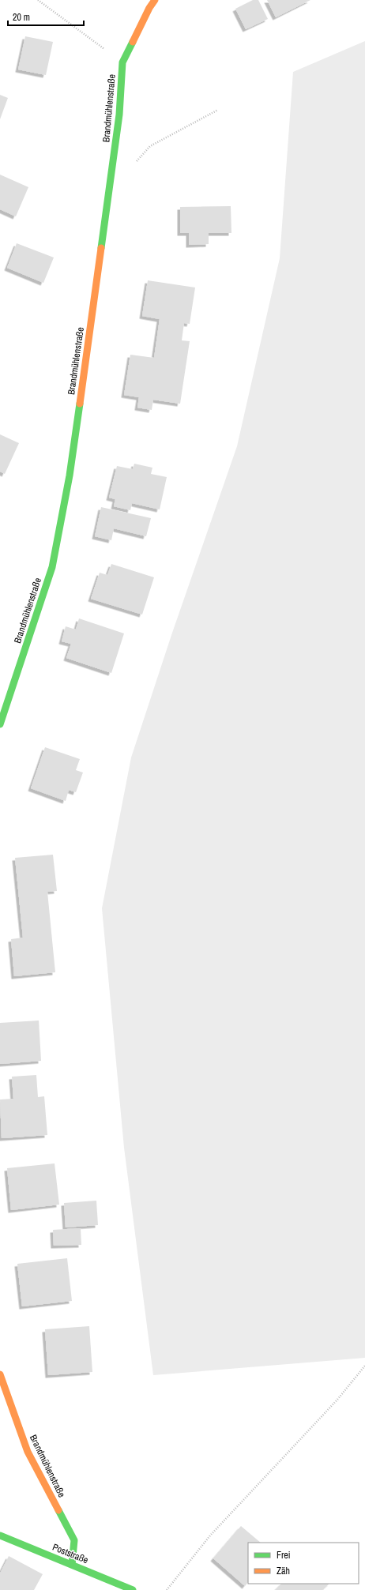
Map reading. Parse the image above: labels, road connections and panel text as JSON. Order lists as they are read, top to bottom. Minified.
{"streets":{"street":["Brandmühlenstraße","Poststraße"]},"crossings":[["Brandmühlenstraße","Poststraße"]],"legend":["Frei","Zäh"],"scale_bar":"20 m"}
